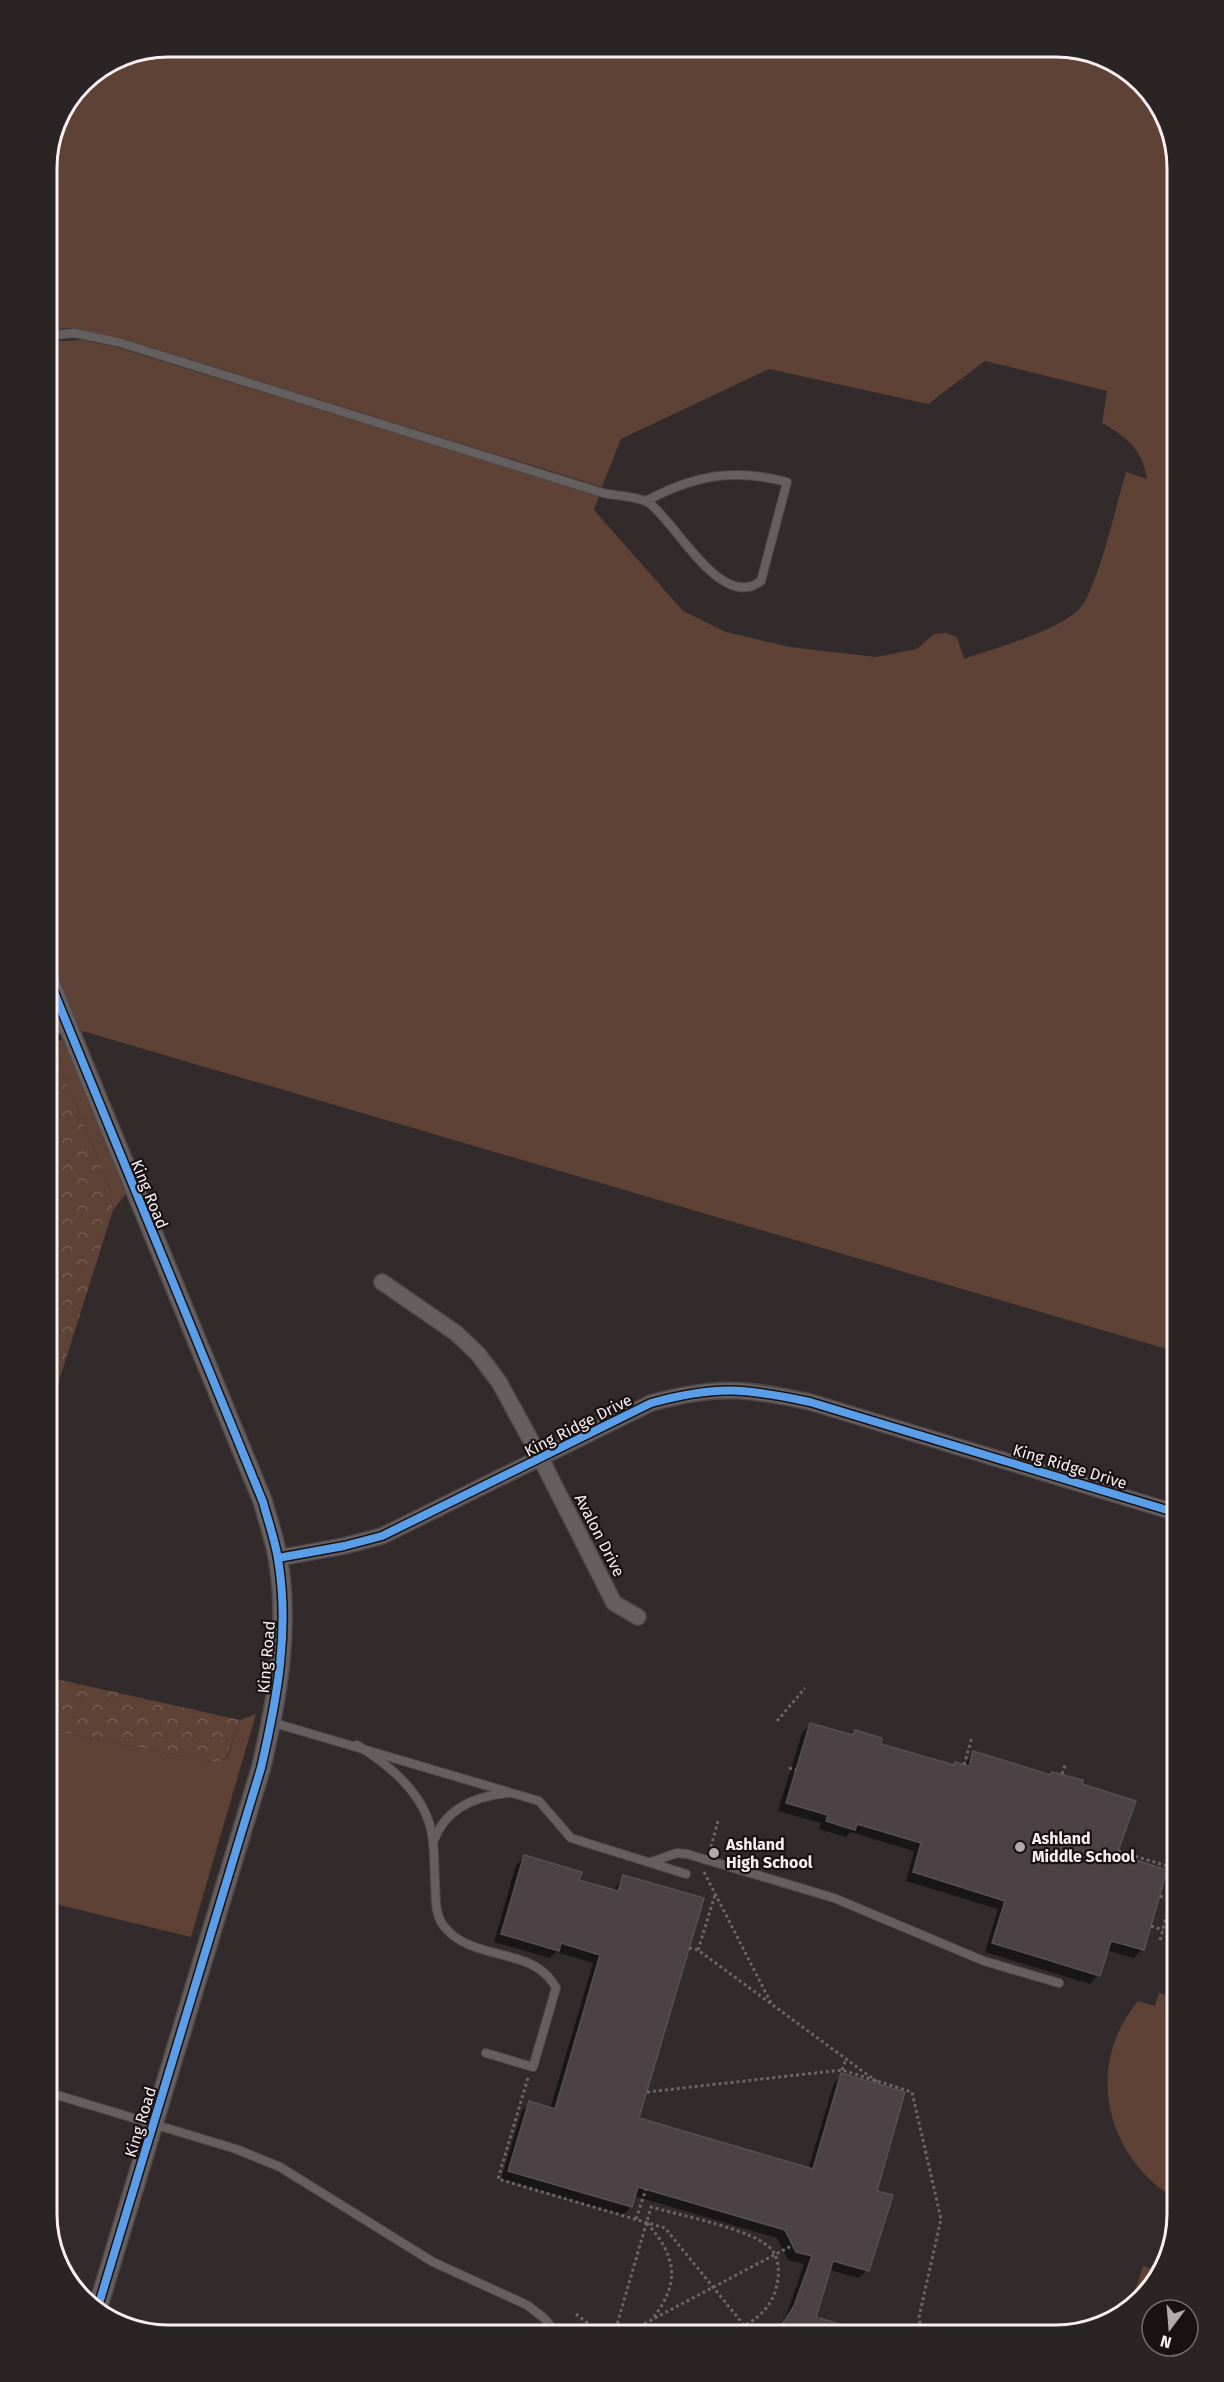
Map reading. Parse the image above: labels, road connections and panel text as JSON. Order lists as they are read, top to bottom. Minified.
{"streets":{"street":["King Road","King Ridge Drive","Avalon Drive"]},"crossings":[["King Road","King Ridge Drive"],["King Ridge Drive","Avalon Drive"]],"places":["Ashland Middle School","Ashland High School"],"north":"bottom"}
